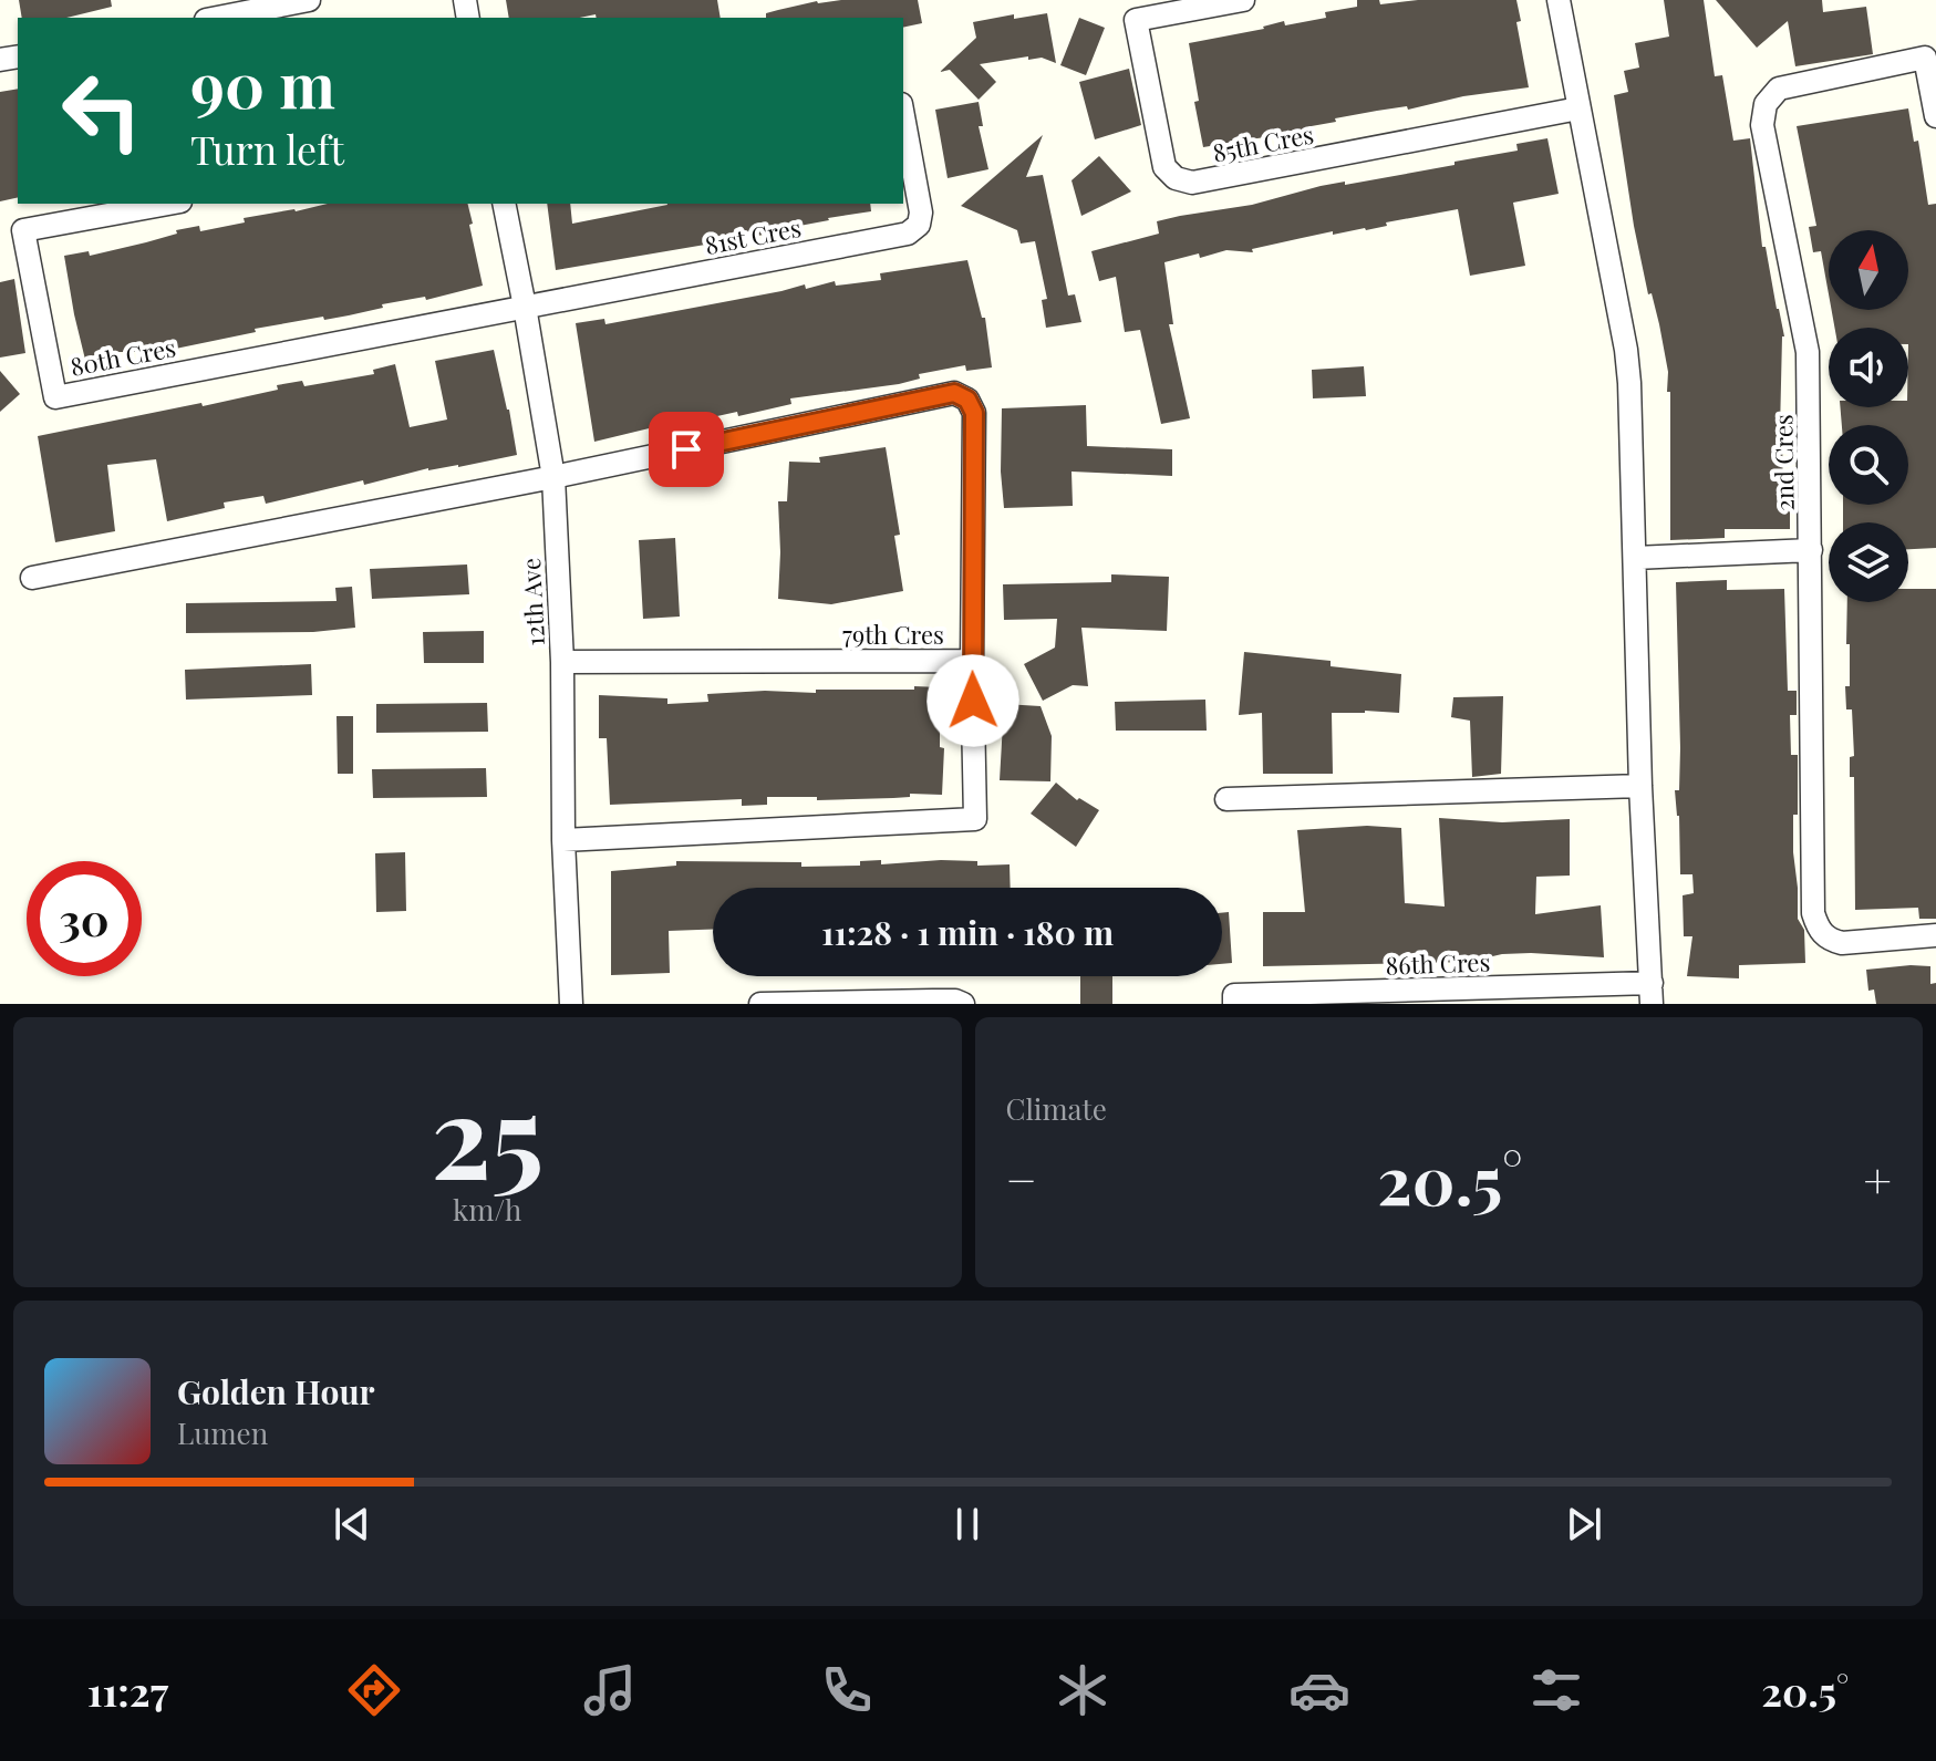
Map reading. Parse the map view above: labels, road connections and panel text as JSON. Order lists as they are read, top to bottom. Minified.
{"streets":{"street":["85th Cres","81st Cres","80th Cres","2nd Cres","12th Ave","79th Cres","86th Cres"]},"crossings":[["81st Cres","80th Cres"],["81st Cres","12th Ave"],["80th Cres","12th Ave"],["12th Ave","79th Cres"]],"north":"top","page":{"turn":["90 m","Turn left"],"limit":"30","trip":"11:28 · 1 min · 180 m","tile":[["25","km/h"],"Climate"],"heat":["−","20.5°","+"],"song":["Golden Hour","Lumen"],"tabs":["11:27","20.5°"]}}
